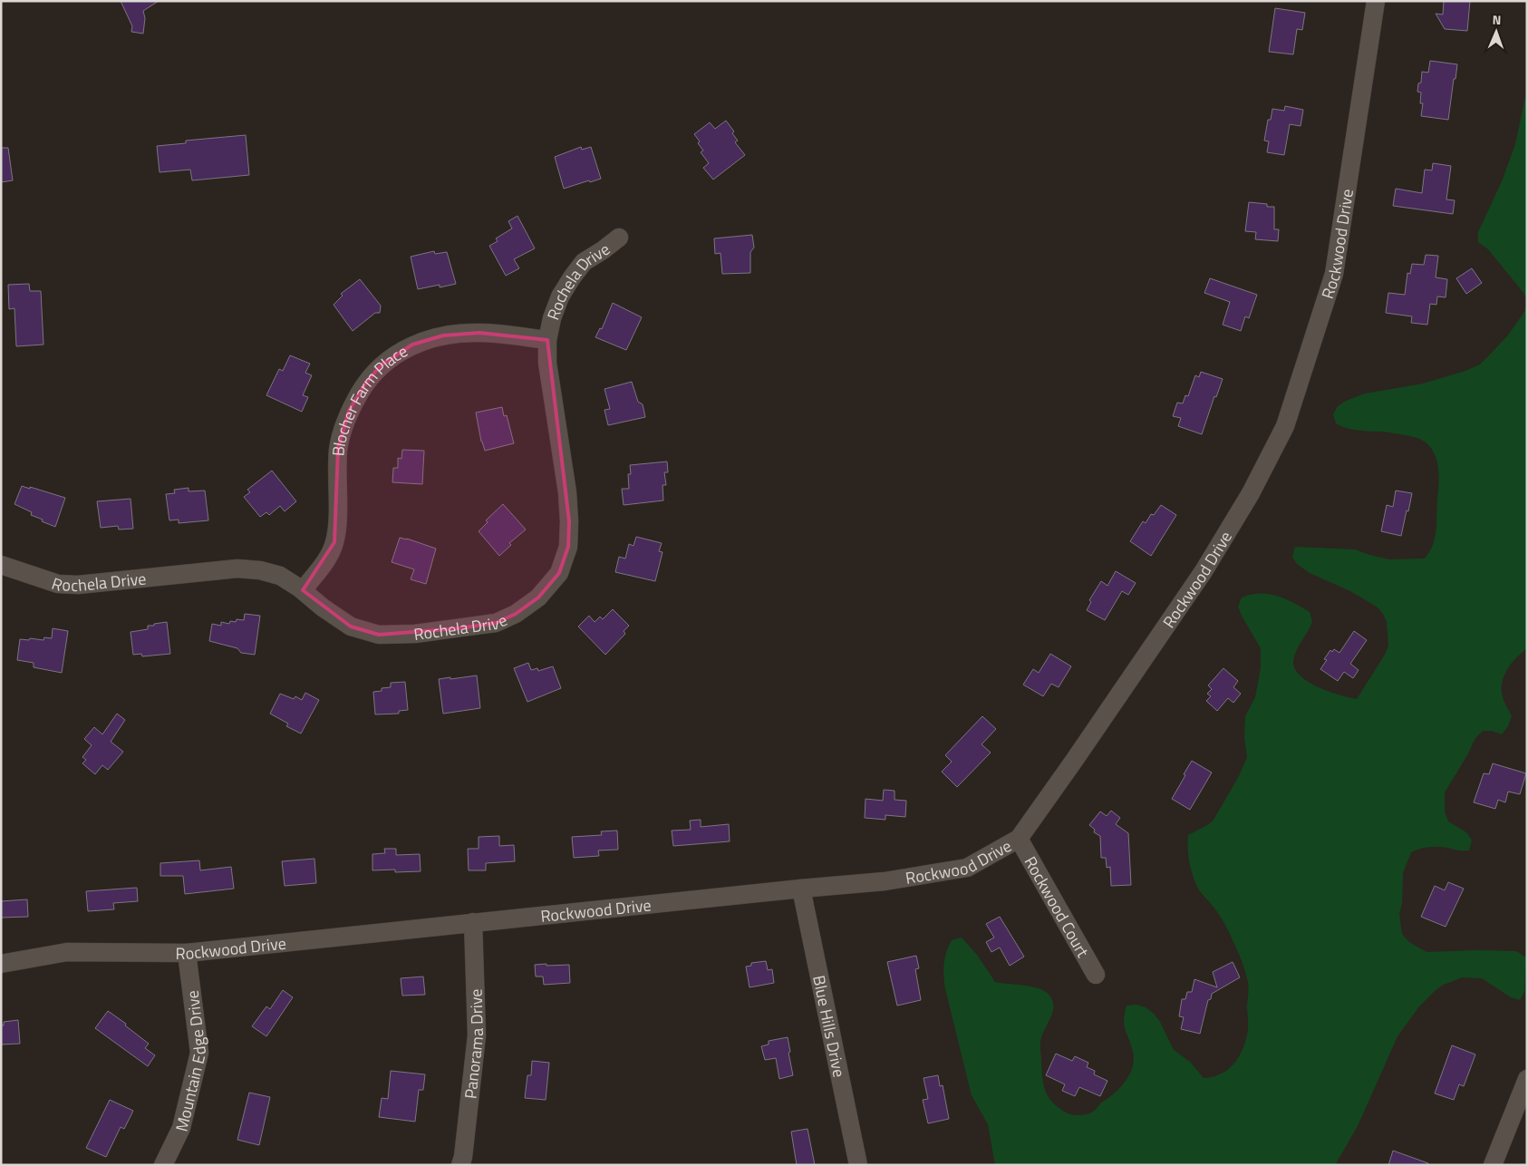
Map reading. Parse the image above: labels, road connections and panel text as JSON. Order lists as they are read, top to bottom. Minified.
{"streets":{"street":["Rockwood Drive","Rochela Drive","Blocher Farm Place","Rockwood Court","Blue Hills Drive","Panorama Drive","Mountain Edge Drive"]},"crossings":[["Rockwood Drive","Rockwood Court"],["Rockwood Drive","Blue Hills Drive"],["Rockwood Drive","Panorama Drive"],["Rockwood Drive","Mountain Edge Drive"],["Rochela Drive","Blocher Farm Place"]],"north":"top"}
